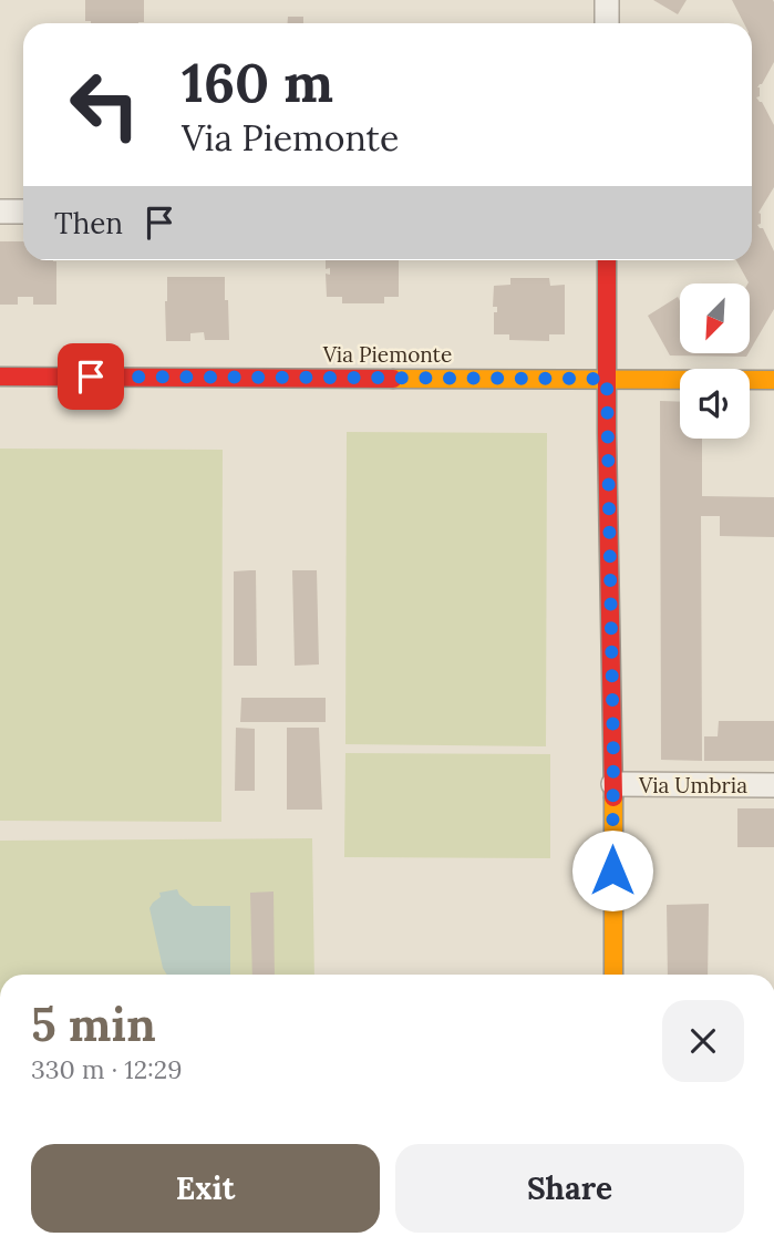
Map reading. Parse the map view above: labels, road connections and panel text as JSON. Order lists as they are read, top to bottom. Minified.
{"streets":{"street":["Via Piemonte","Via Umbria"]},"north":"bottom left","page":{"turn":["160 m","Via Piemonte"],"then":"Then","heading":["5 min","330 m · 12:29"],"buttons":["Exit","Share"]}}
